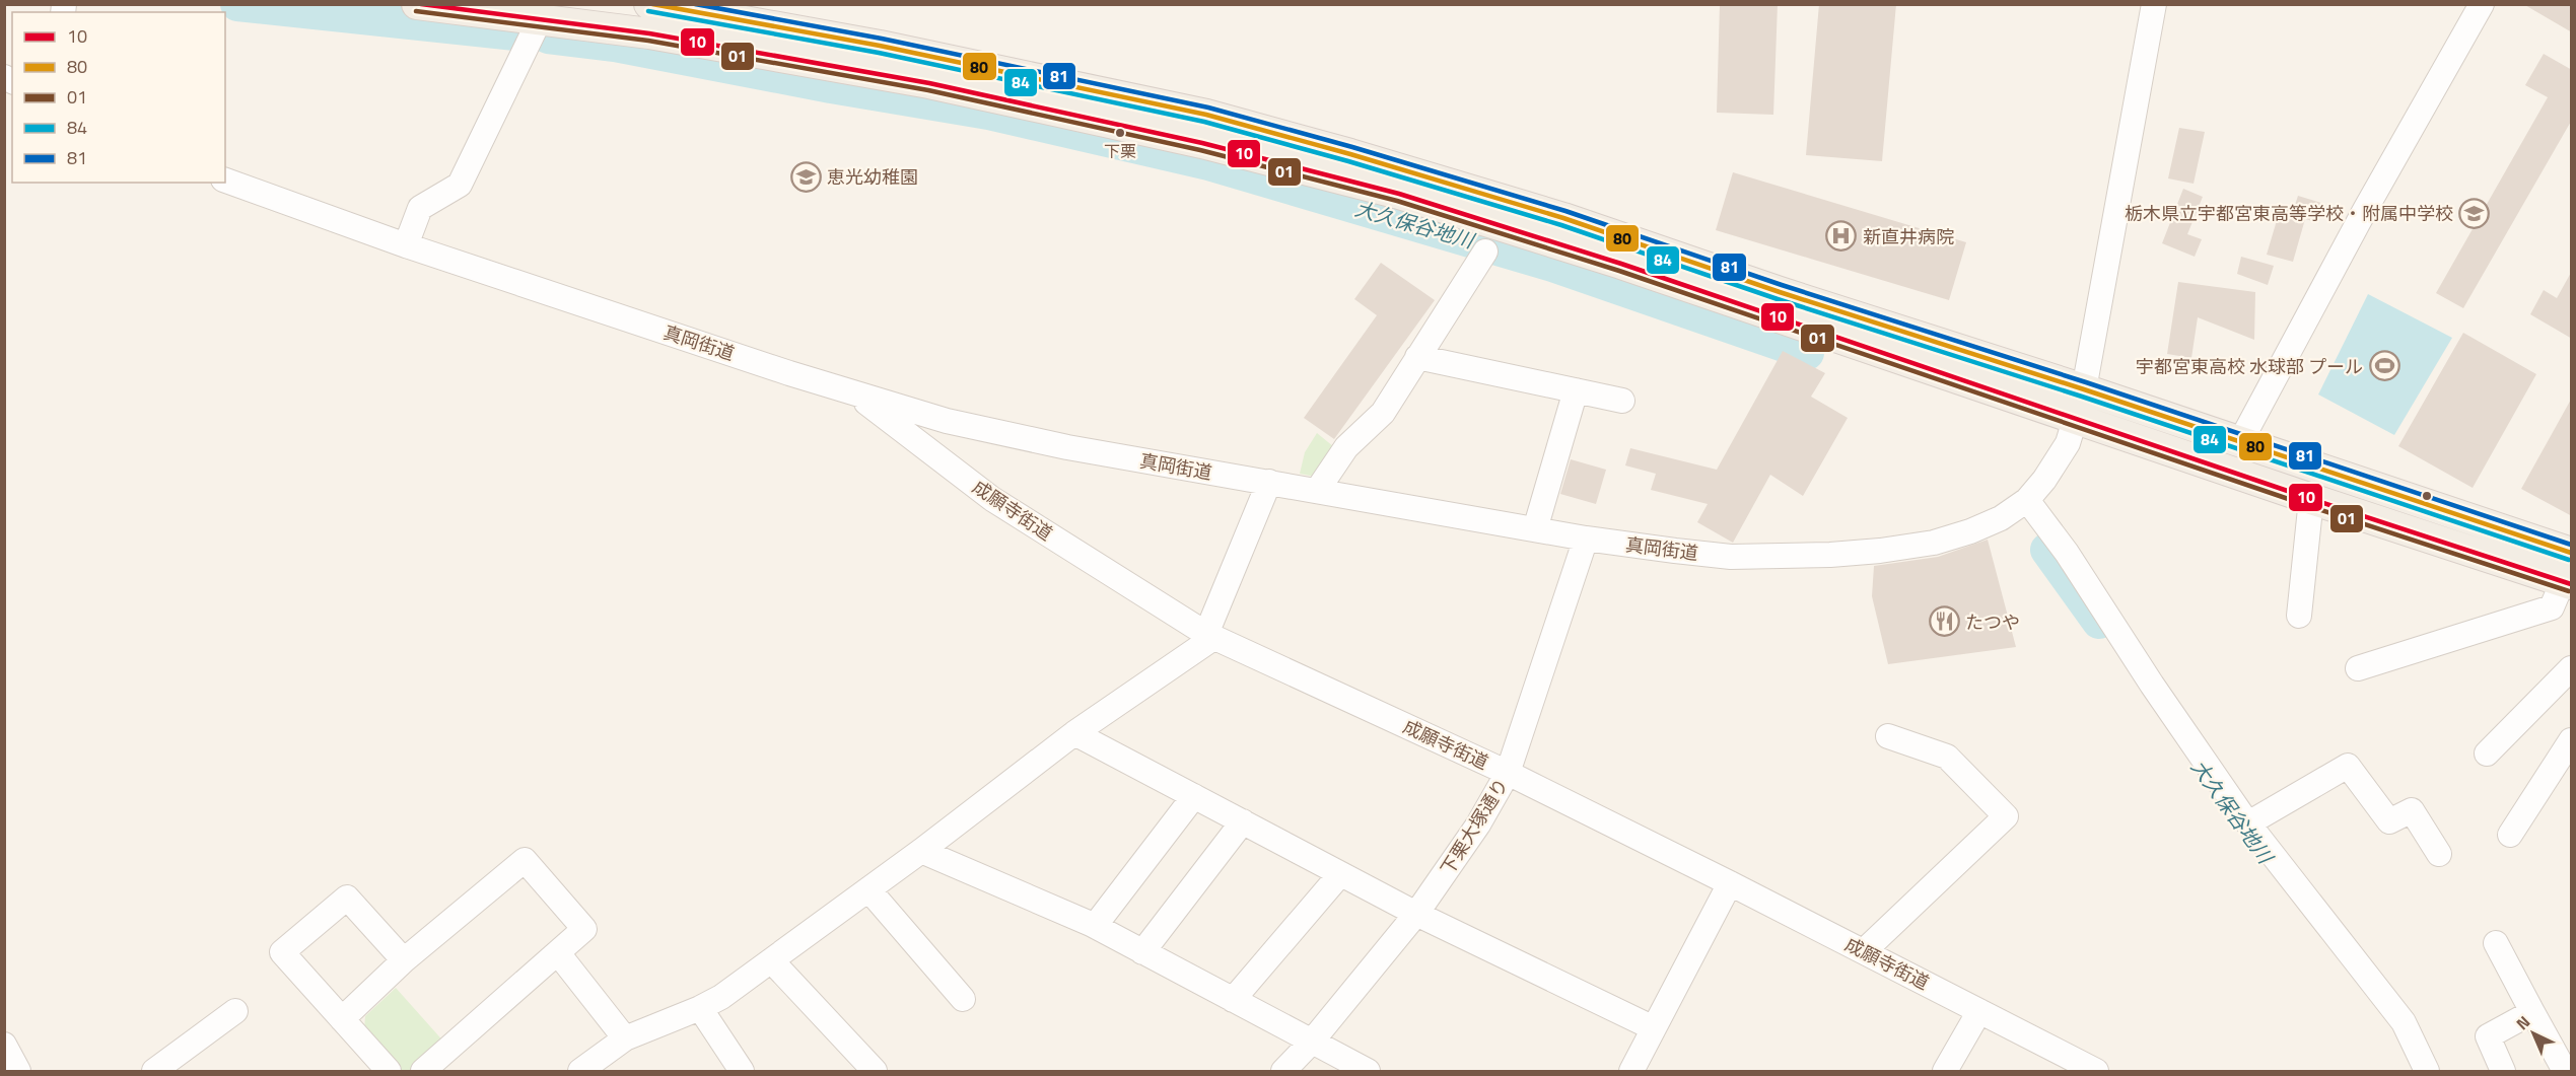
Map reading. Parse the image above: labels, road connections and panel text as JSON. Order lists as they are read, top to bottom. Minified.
{"streets":{"street":["真岡街道","成願寺街道","下栗大塚通り"]},"crossings":[["真岡街道","成願寺街道"],["真岡街道","下栗大塚通り"],["成願寺街道","下栗大塚通り"]],"water":["大久保谷地川"],"places":{"other":["下栗"],"school or university":["恵光幼稚園","栃木県立宇都宮東高等学校・附属中学校"],"hospital":["新直井病院"],"sports":["宇都宮東高校 水球部 プール"],"restaurant":["たつや"]},"lines":["transit line 10","transit line 80","transit line 81","transit line 01","transit line 84"],"legend":["10","80","01","84","81"],"north":"top left"}
